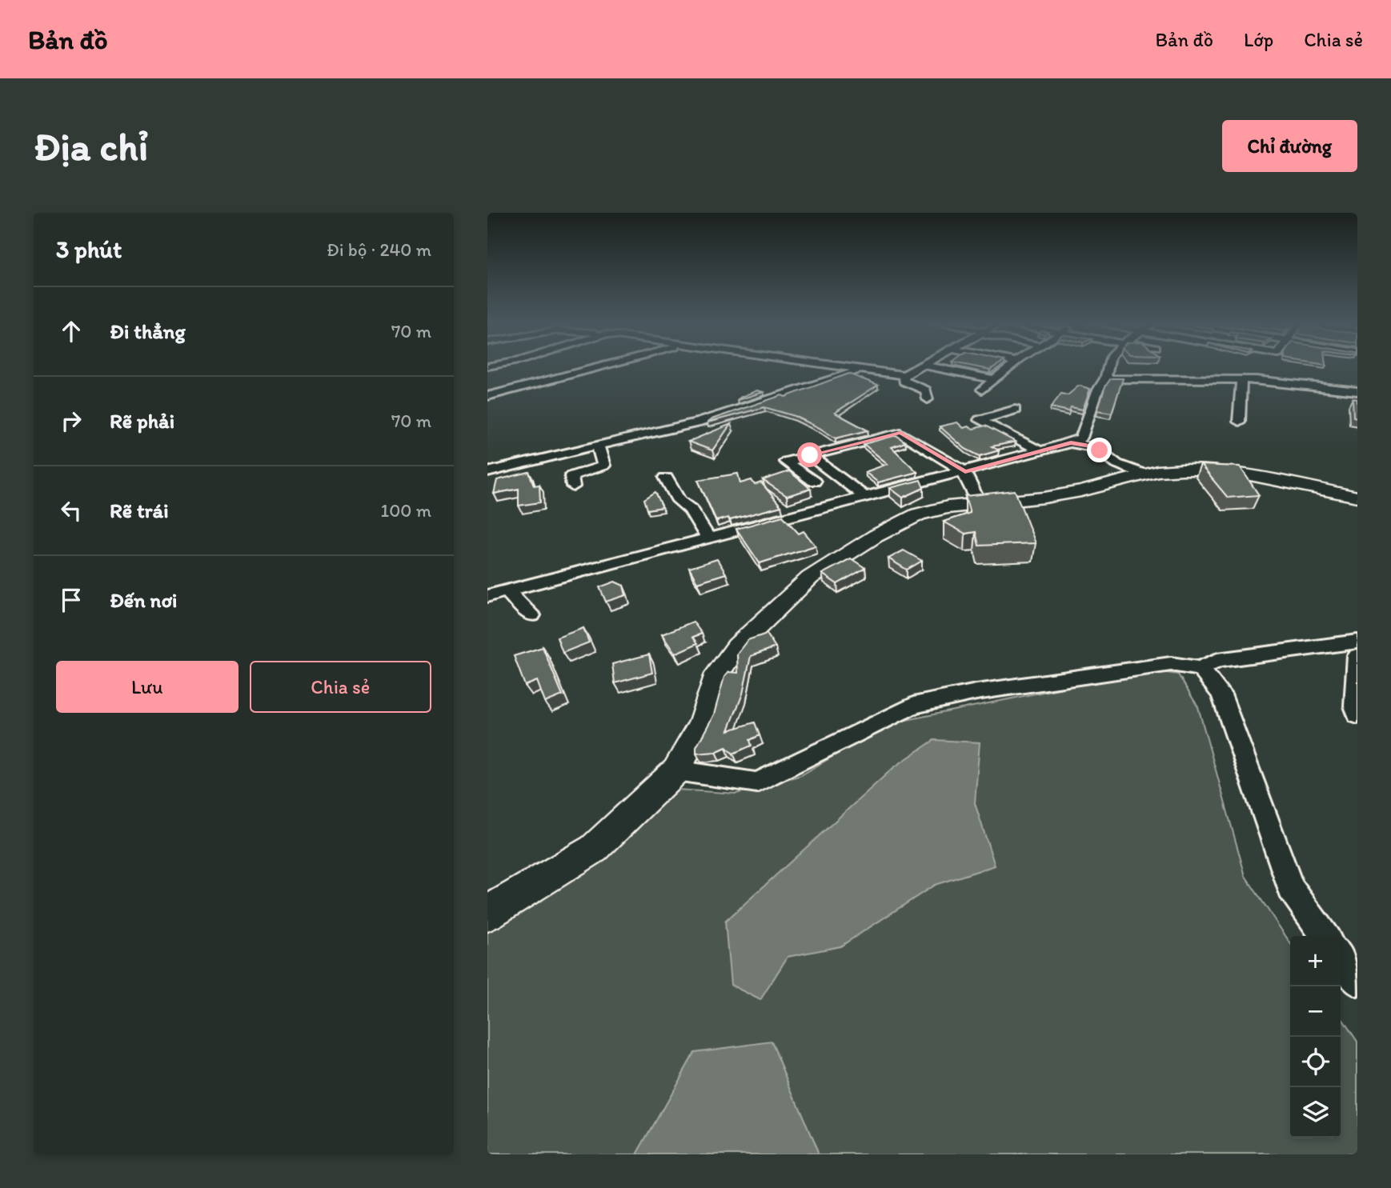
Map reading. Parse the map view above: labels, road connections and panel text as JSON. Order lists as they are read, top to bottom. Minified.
{"page":{"header":"Bản đồ","nav":["Bản đồ","Lớp","Chia sẻ"],"buttons":["Chỉ đường",["Lưu","Chia sẻ"]],"title":"Địa chỉ","heading":["3 phút","Đi bộ · 240 m"],"list":[["Đi thẳng","70 m"],["Rẽ phải","70 m"],["Rẽ trái","100 m"],"Đến nơi"],"map_buttons":["+","−"]}}
